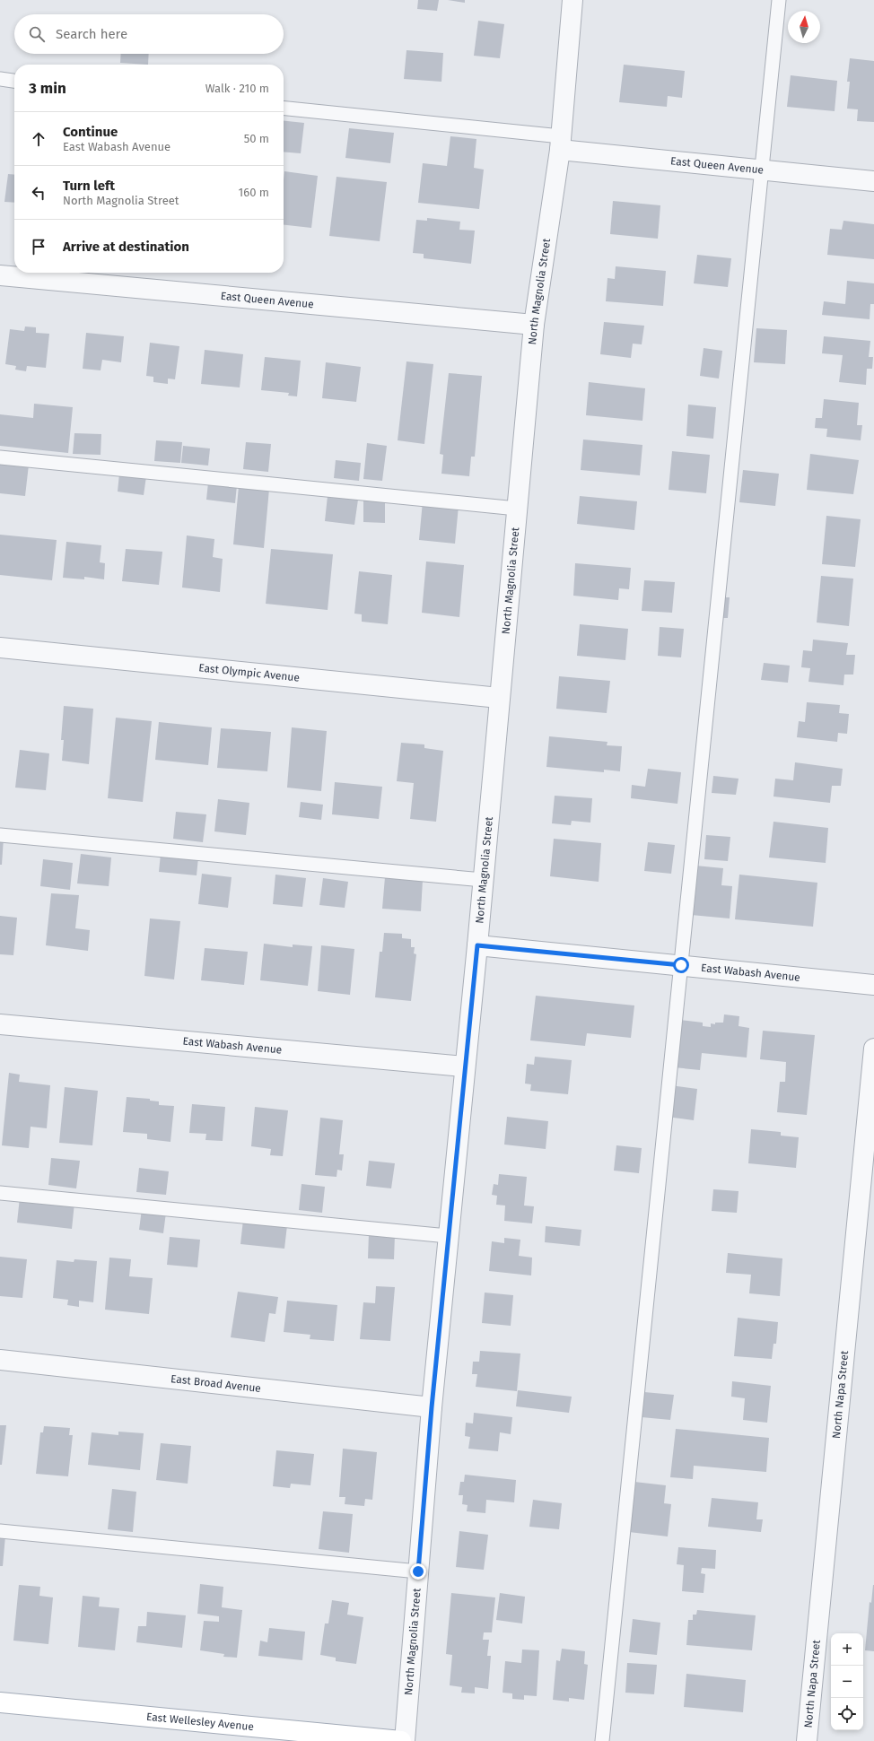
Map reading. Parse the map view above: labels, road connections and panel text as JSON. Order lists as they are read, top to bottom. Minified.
{"streets":{"main road":["East Wellesley Avenue"],"street":["East Queen Avenue","North Magnolia Street","East Olympic Avenue","East Wabash Avenue","East Broad Avenue","North Napa Street"]},"crossings":[["East Queen Avenue","North Magnolia Street"],["North Magnolia Street","East Olympic Avenue"],["North Magnolia Street","East Wabash Avenue"],["North Magnolia Street","East Broad Avenue"]],"north":"top","page":{"search":"Search here","heading":["3 min","Walk · 210 m"],"list":[["Continue","East Wabash Avenue","50 m"],["Turn left","North Magnolia Street","160 m"],"Arrive at destination"],"map_buttons":["+","−"]}}
